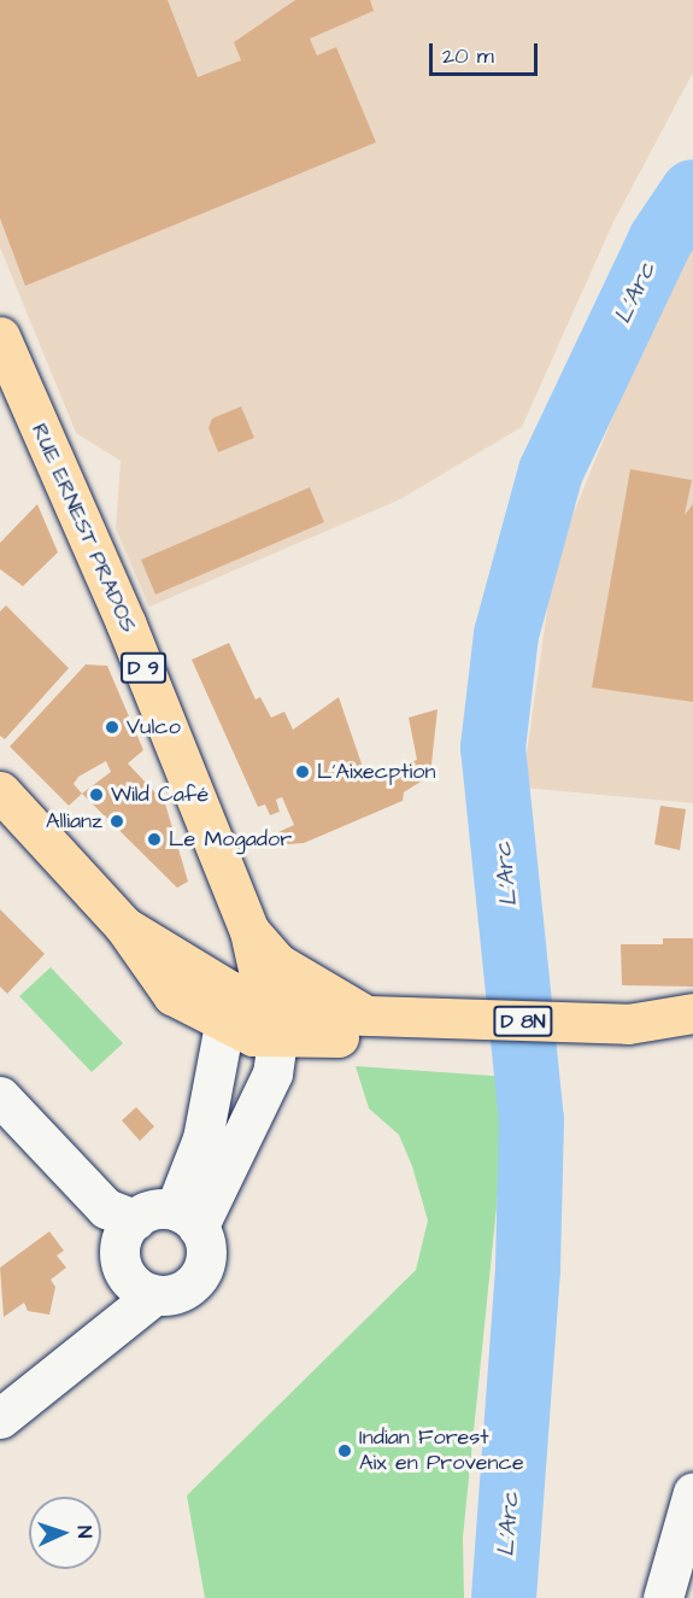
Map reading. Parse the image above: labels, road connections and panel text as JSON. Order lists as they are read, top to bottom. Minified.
{"streets":{"main road":["RUE ERNEST PRADOS","D 9","D 8N"]},"crossings":[["RUE ERNEST PRADOS","D 8N"]],"water":["L'Arc"],"places":["Vulco","L'Aixecption","Wild Café","Allianz","Le Mogador","Indian Forest Aix en Provence"],"scale_bar":"20 m","north":"right"}
